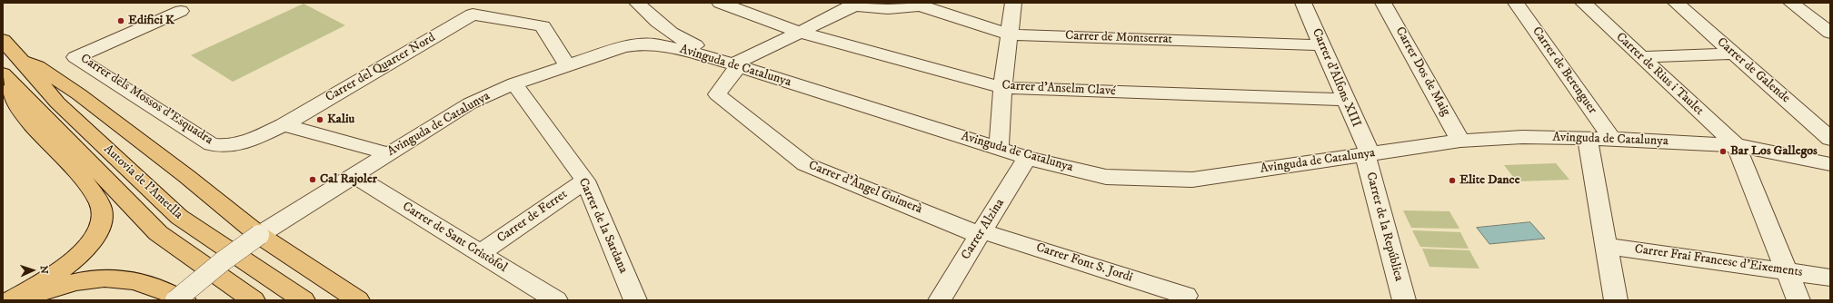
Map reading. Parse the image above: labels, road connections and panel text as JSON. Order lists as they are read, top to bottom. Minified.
{"streets":{"highway":["Autovia de l'Ametlla"],"street":["Carrer de Montserrat","Avinguda de Catalunya","Carrer del Quarter Nord","Carrer de Berenguer","Carrer de Galende","Carrer Dos de Maig","Carrer de Rius i Taulet","Carrer d'Alfons XIII","Carrer d'Anselm Clavé","Carrer dels Mossos d'Esquadra","Carrer d'Àngel Guimerà","Carrer de Ferret","Carrer de la Sardana","Carrer de la República","Carrer Alzina","Carrer de Sant Cristòfol","Carrer Frai Francesc d'Eixements","Carrer Font S. Jordi"]},"crossings":[["Carrer de Montserrat","Carrer d'Alfons XIII"],["Avinguda de Catalunya","Carrer del Quarter Nord"],["Avinguda de Catalunya","Carrer de Berenguer"],["Avinguda de Catalunya","Carrer Dos de Maig"],["Avinguda de Catalunya","Carrer de Rius i Taulet"],["Avinguda de Catalunya","Carrer d'Alfons XIII"],["Avinguda de Catalunya","Carrer d'Àngel Guimerà"],["Avinguda de Catalunya","Carrer de la Sardana"],["Avinguda de Catalunya","Carrer de la República"],["Avinguda de Catalunya","Carrer Alzina"],["Avinguda de Catalunya","Carrer de Sant Cristòfol"],["Carrer del Quarter Nord","Carrer dels Mossos d'Esquadra"],["Carrer d'Alfons XIII","Carrer d'Anselm Clavé"],["Carrer d'Alfons XIII","Carrer de la República"],["Carrer d'Àngel Guimerà","Carrer Alzina"],["Carrer d'Àngel Guimerà","Carrer Font S. Jordi"],["Carrer de Ferret","Carrer de la Sardana"],["Carrer de Ferret","Carrer de Sant Cristòfol"],["Carrer Alzina","Carrer Font S. Jordi"]],"places":["Edifici K","Kaliu","Bar Los Gallegos","Cal Rajoler","Elite Dance"],"north":"right"}
